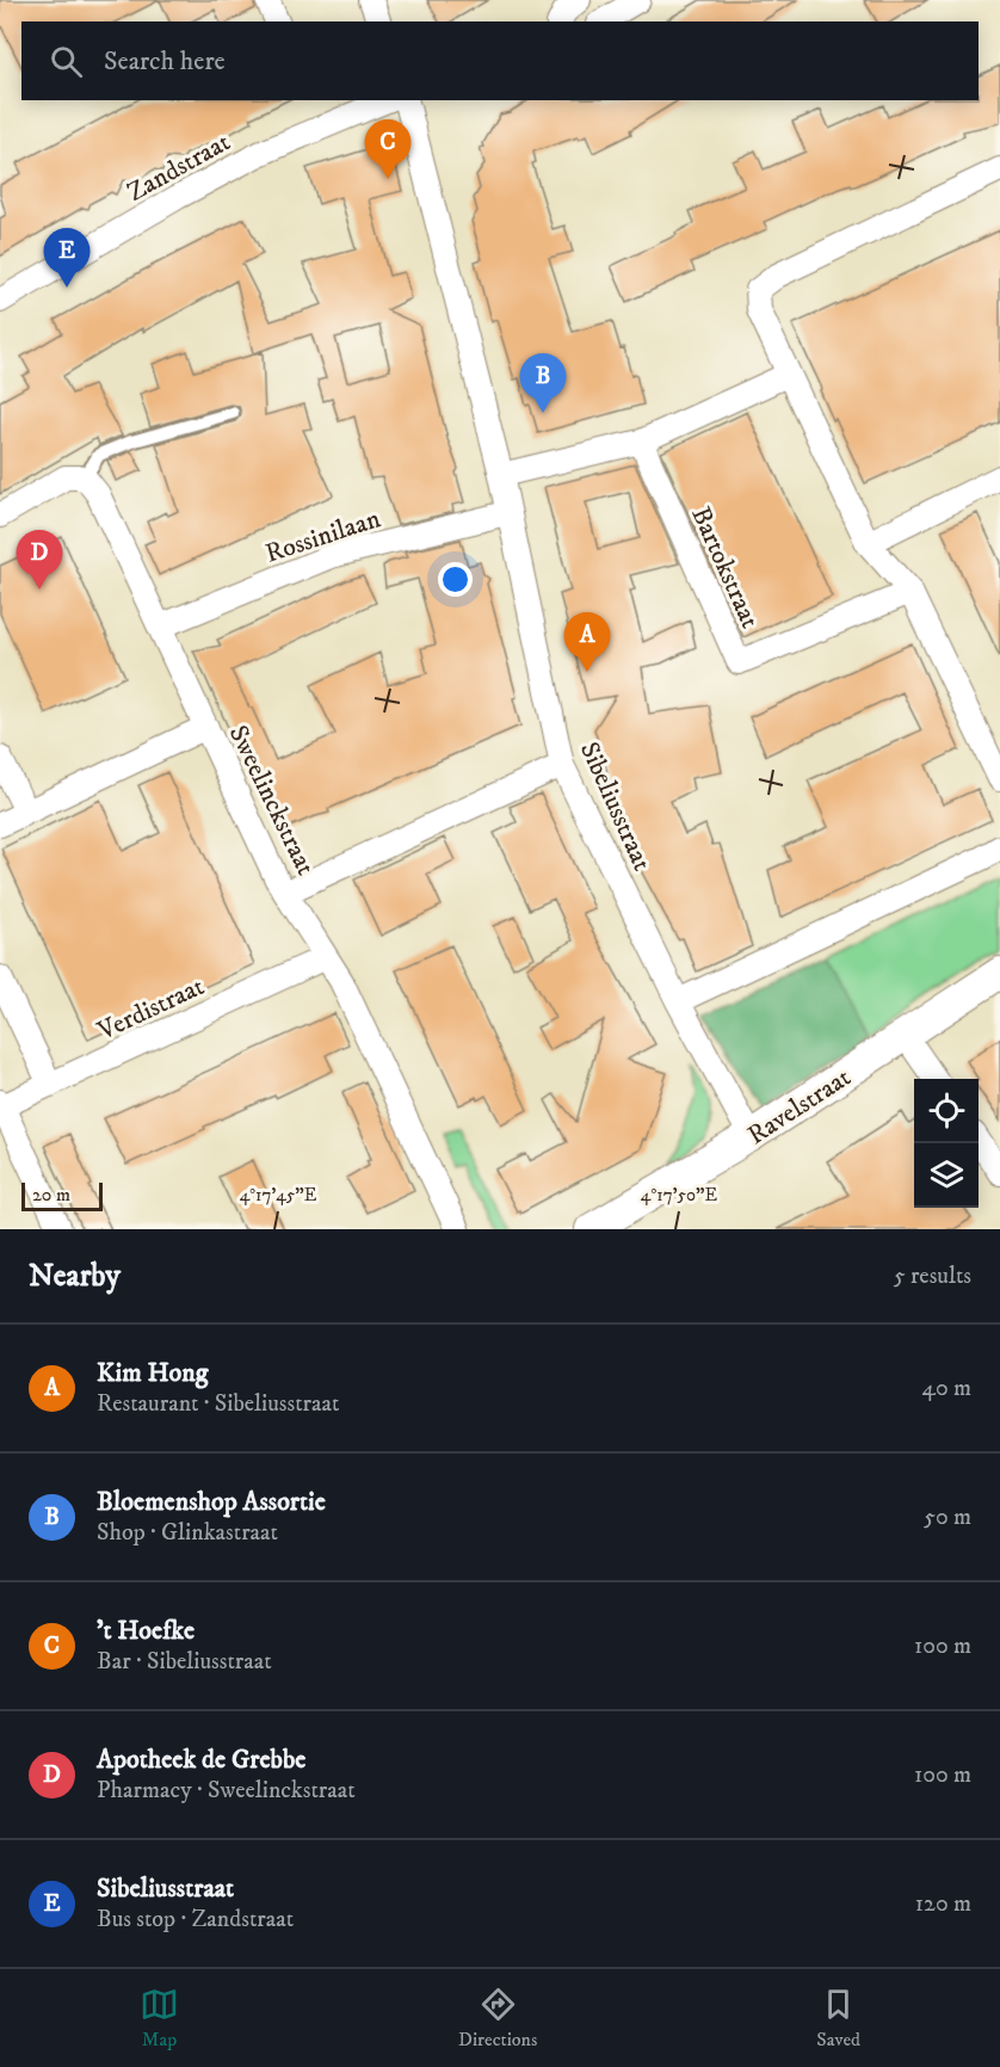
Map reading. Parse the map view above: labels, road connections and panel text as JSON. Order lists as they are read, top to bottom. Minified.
{"streets":{"street":["Zandstraat","Rossinilaan","Bartokstraat","Sweelinckstraat","Sibeliusstraat","Verdistraat","Ravelstraat"]},"crossings":[["Rossinilaan","Sweelinckstraat"],["Rossinilaan","Sibeliusstraat"],["Sweelinckstraat","Verdistraat"],["Sibeliusstraat","Ravelstraat"]],"scale_bar":"20 m","page":{"search":"Search here","pins":["C","E","B","D","A"],"scale":"20 m","heading":["Nearby","5 results"],"list":[{"mark":"A","name":"Kim Hong","note":"Restaurant · Sibeliusstraat","value":"40 m"},{"mark":"B","name":"Bloemenshop Assortie","note":"Shop · Glinkastraat","value":"50 m"},{"mark":"C","name":"'t Hoefke","note":"Bar · Sibeliusstraat","value":"100 m"},{"mark":"D","name":"Apotheek de Grebbe","note":"Pharmacy · Sweelinckstraat","value":"100 m"},{"mark":"E","name":"Sibeliusstraat","note":"Bus stop · Zandstraat","value":"120 m"}],"nav":["Map","Directions","Saved"]},"coordinates":["4°17'45\"E","4°17'50\"E"]}
